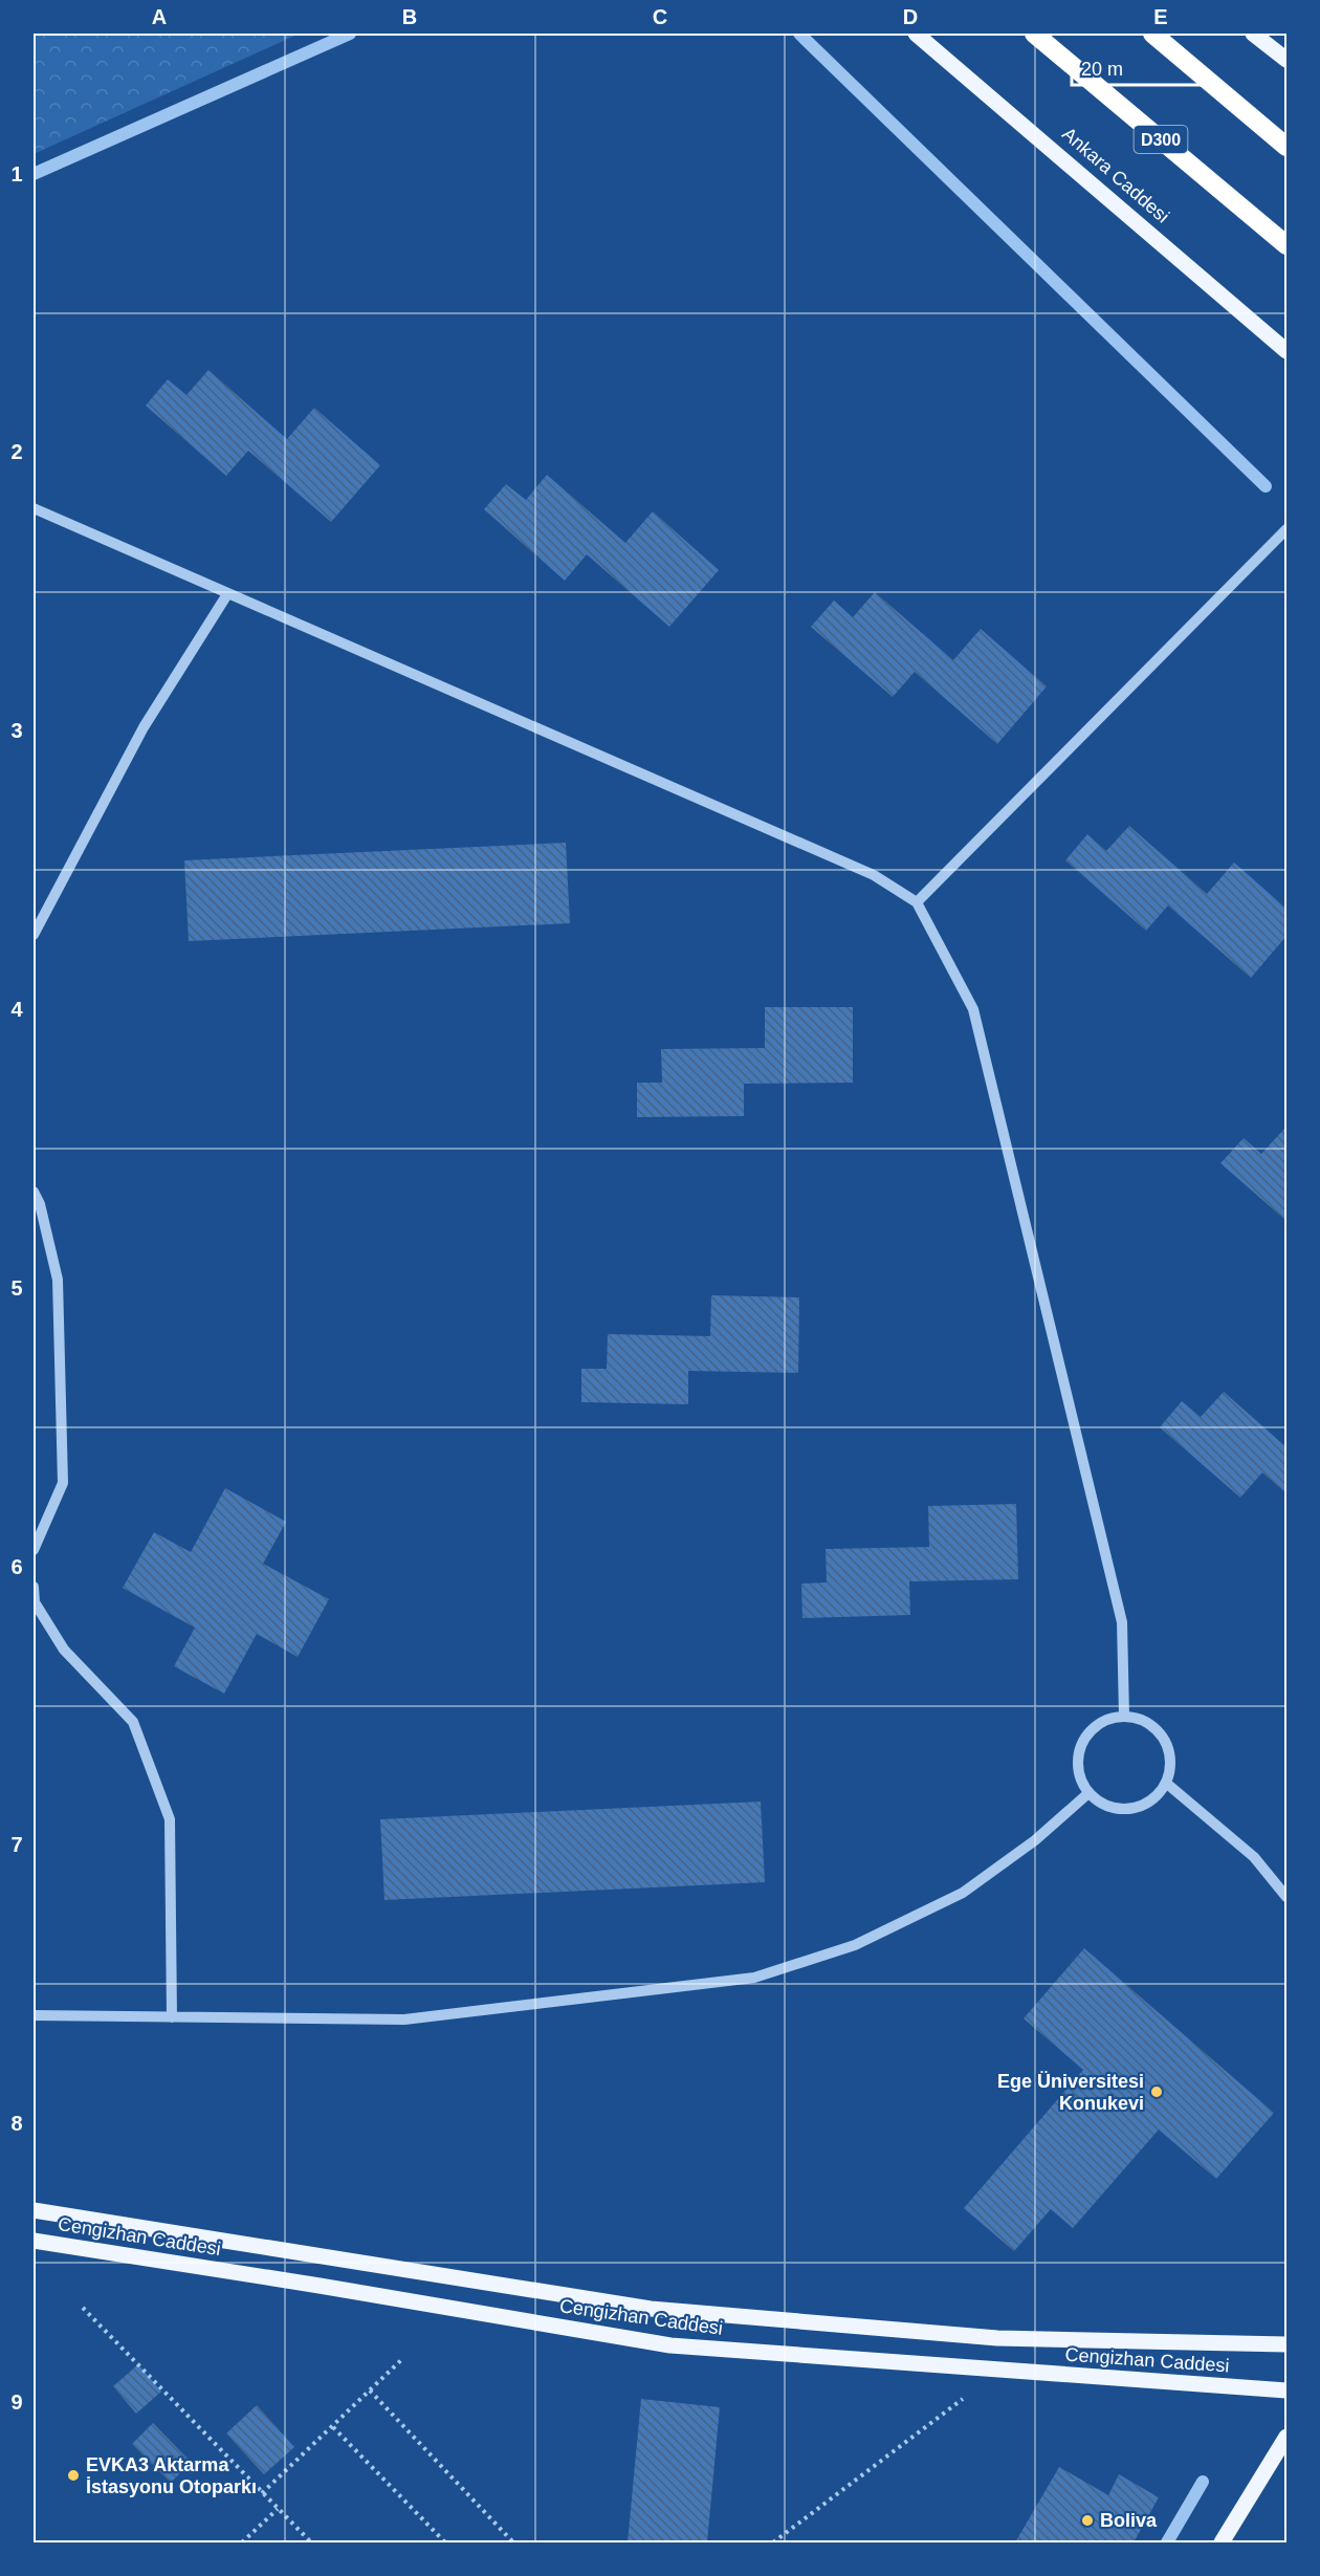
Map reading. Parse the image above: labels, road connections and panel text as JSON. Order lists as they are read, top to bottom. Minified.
{"streets":{"highway":["D300"],"main road":["Ankara Caddesi","Cengizhan Caddesi"]},"places":["Ege Üniversitesi Konukevi","EVKA3 Aktarma İstasyonu Otoparkı","Boliva"],"scale_bar":"20 m","grid":{"columns":["A","B","C","D","E"],"rows":["1","2","3","4","5","6","7","8","9"]}}
